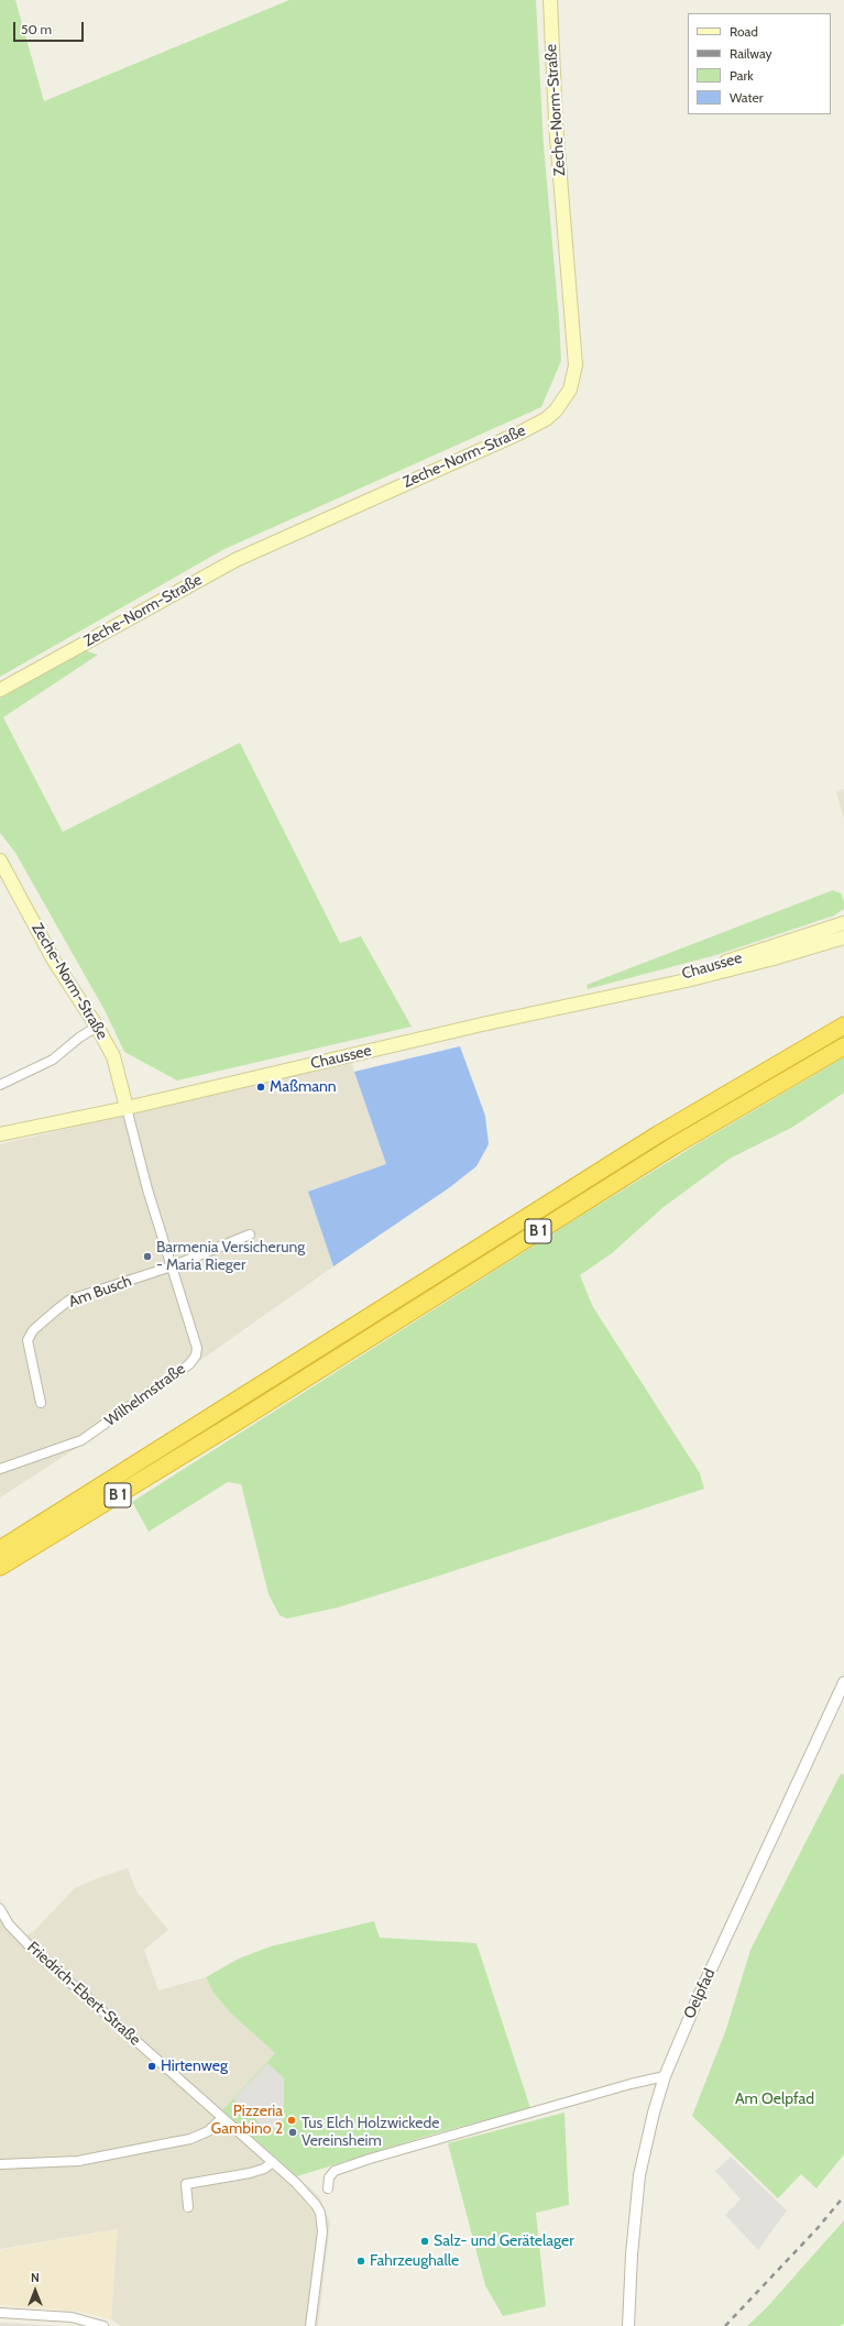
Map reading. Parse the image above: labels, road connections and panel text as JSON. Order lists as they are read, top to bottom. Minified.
{"streets":{"highway":["B 1"],"main road":["Zeche-Norm-Straße","Chaussee"],"street":["Am Busch","Wilhelmstraße","Friedrich-Ebert-Straße","Oelpfad"]},"crossings":[["Zeche-Norm-Straße","Chaussee"],["Zeche-Norm-Straße","Wilhelmstraße"],["Chaussee","Wilhelmstraße"],["Am Busch","Wilhelmstraße"]],"parks":["Am Oelpfad"],"places":["Maßmann","Barmenia Versicherung - Maria Rieger","Hirtenweg","Pizzeria Gambino 2","Tus Elch Holzwickede Vereinsheim","Salz- und Gerätelager","Fahrzeughalle"],"legend":["Road","Railway","Park","Water"],"scale_bar":"50 m","north":"top"}
